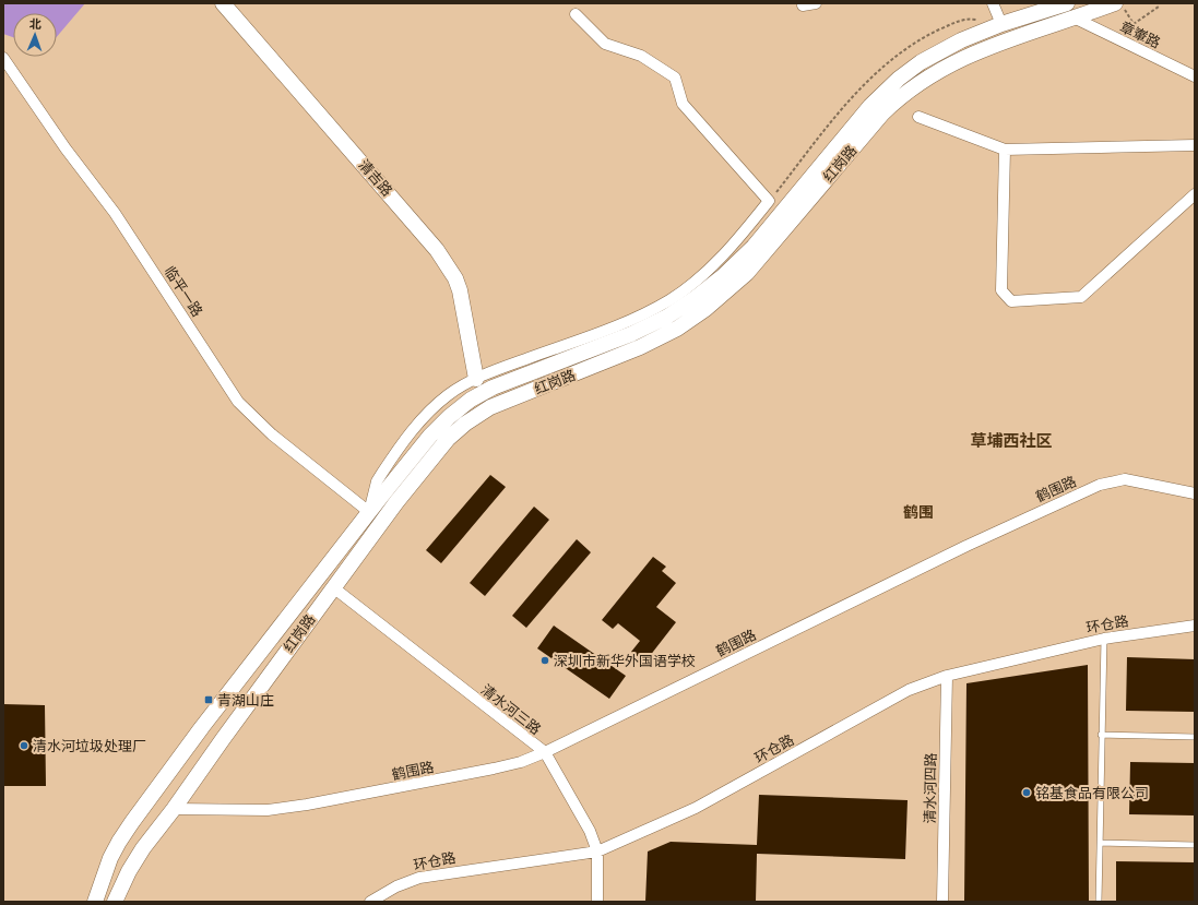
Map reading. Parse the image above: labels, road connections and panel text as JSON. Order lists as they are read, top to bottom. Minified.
{"streets":{"main road":["红岗路","清吉路"],"street":["章輋路","临平一路","鹤围路","环仓路","清水河三路","清水河四路"]},"crossings":[["章輋路","红岗路"],["红岗路","临平一路"],["红岗路","鹤围路"],["红岗路","清水河三路"],["鹤围路","清水河三路"],["环仓路","清水河三路"],["环仓路","清水河四路"]],"districts":["草埔西社区","鹤围"],"places":{"other":["深圳市新华外国语学校","清水河垃圾处理厂","铭基食品有限公司"],"transit":["青湖山庄"]},"north":"top"}
